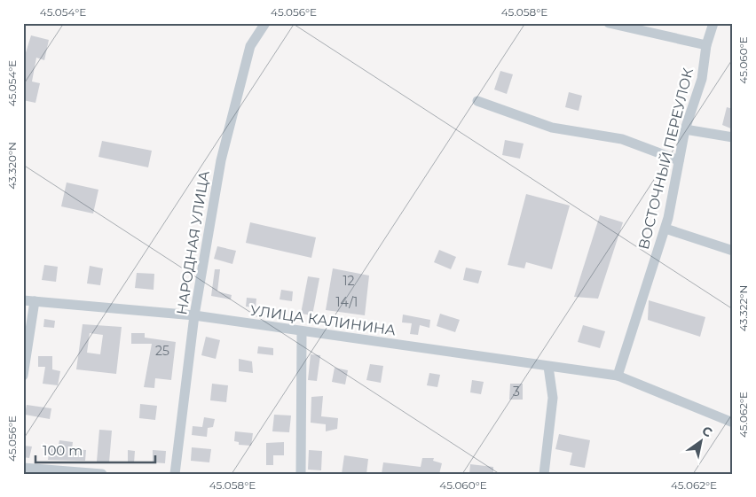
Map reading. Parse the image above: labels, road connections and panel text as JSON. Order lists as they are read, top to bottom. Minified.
{"streets":{"street":["ВОСТОЧНЫЙ ПЕРЕУЛОК","НАРОДНАЯ УЛИЦА","УЛИЦА КАЛИНИНА"]},"crossings":[["ВОСТОЧНЫЙ ПЕРЕУЛОК","УЛИЦА КАЛИНИНА"],["НАРОДНАЯ УЛИЦА","УЛИЦА КАЛИНИНА"]],"house_numbers":["12","14/1","25","3"],"scale_bar":"100 m","north":"top right","coordinates":["45.054°E","45.056°E","45.058°E","45.060°E","43.320°N","43.322°N","45.062°E"]}
